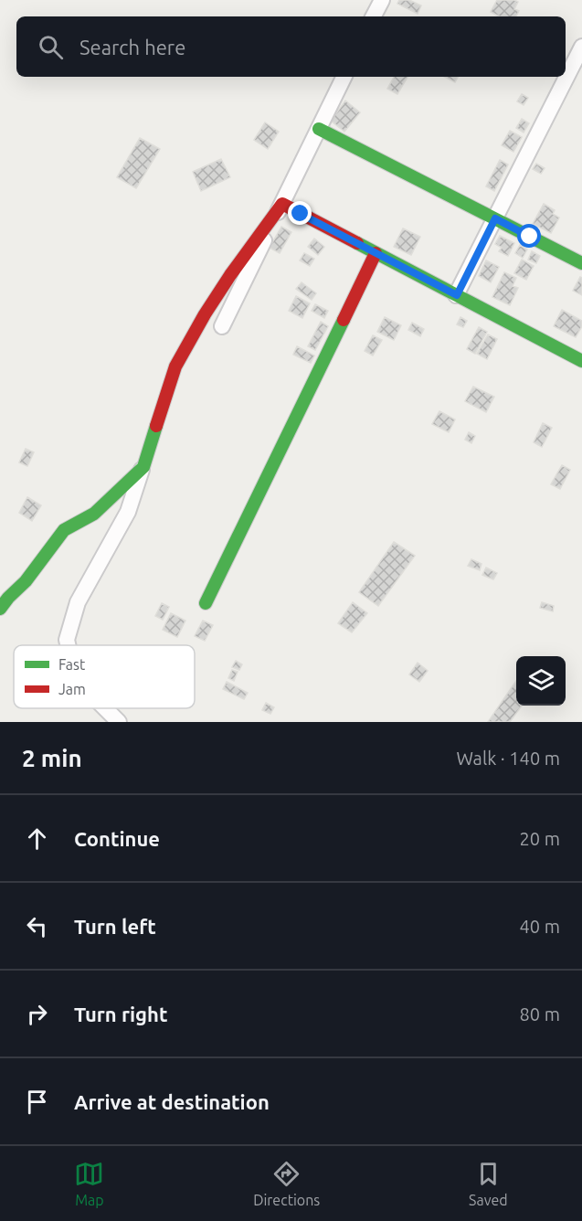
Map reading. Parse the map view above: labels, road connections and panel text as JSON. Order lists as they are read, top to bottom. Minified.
{"legend":["Fast","Jam"],"page":{"search":"Search here","heading":["2 min","Walk · 140 m"],"list":[["Continue","20 m"],["Turn left","40 m"],["Turn right","80 m"],"Arrive at destination"],"nav":["Map","Directions","Saved"]}}
